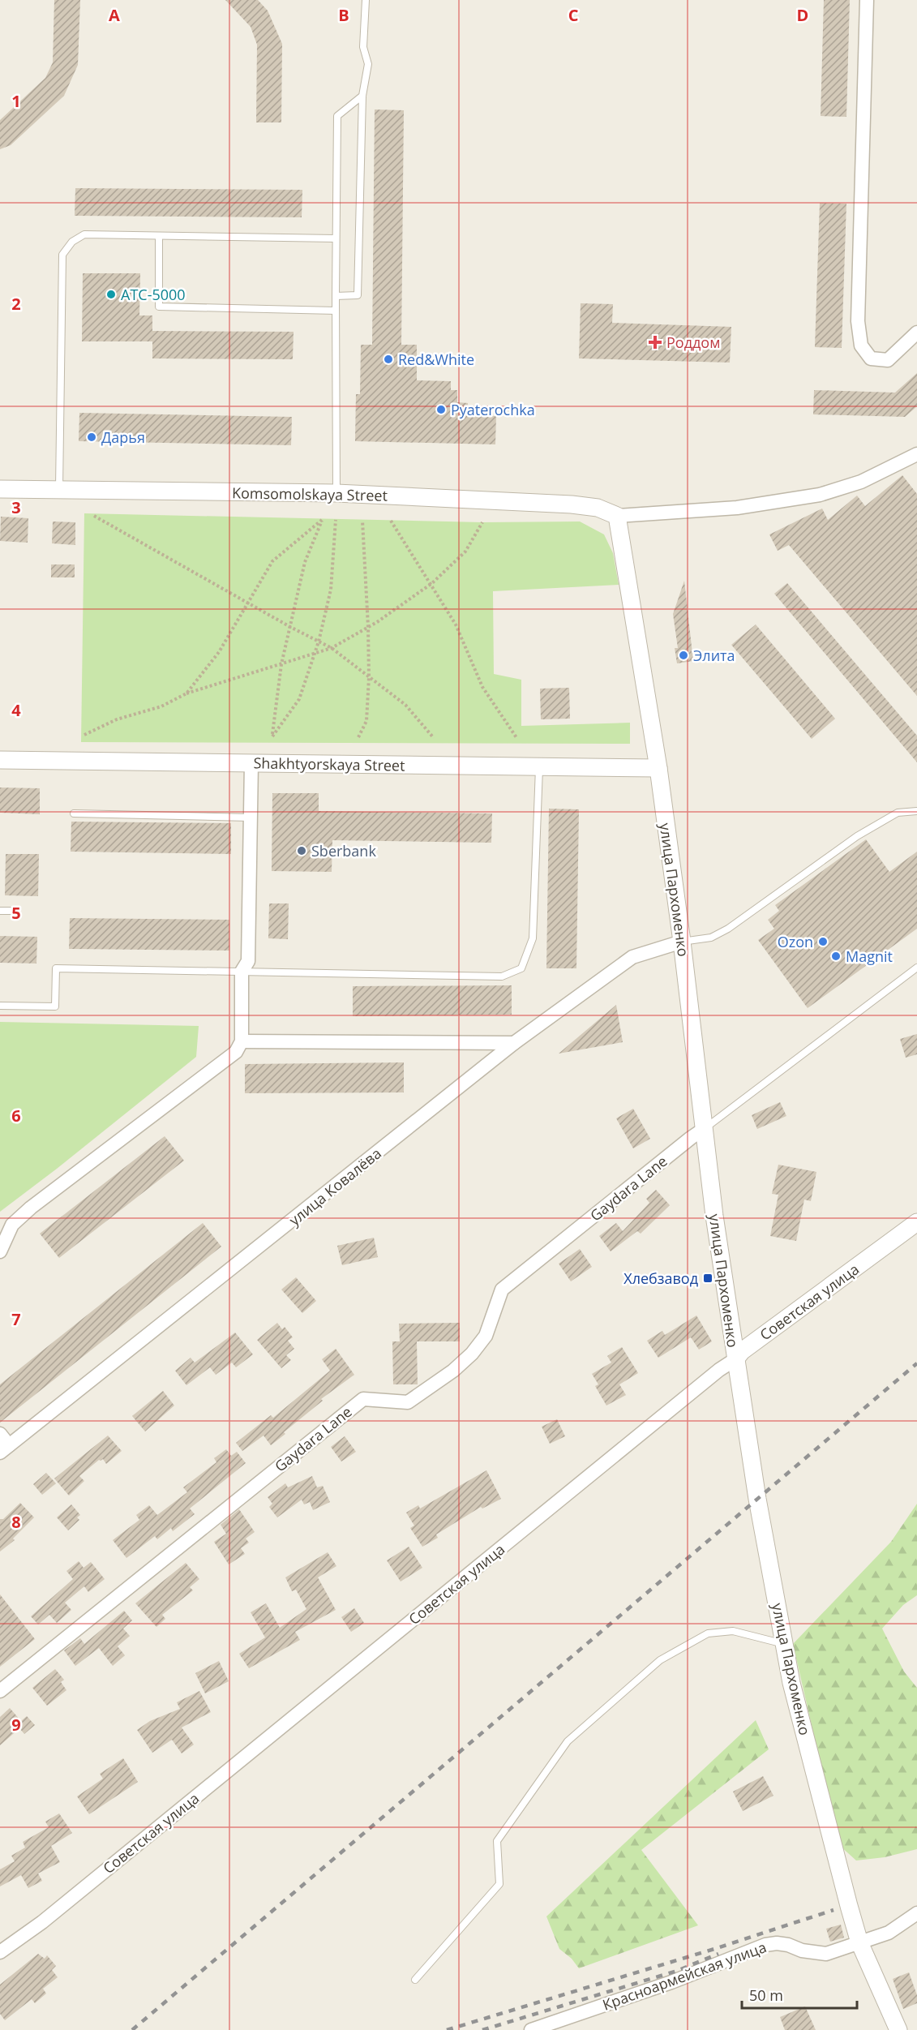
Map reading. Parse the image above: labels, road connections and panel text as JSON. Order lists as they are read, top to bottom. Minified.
{"streets":{"street":["Komsomolskaya Street","Shakhtyorskaya Street","улица Пархоменко","улица Ковалёва","Gaydara Lane","Советская улица","Красноармейская улица"]},"crossings":[["Komsomolskaya Street","улица Пархоменко"],["Shakhtyorskaya Street","улица Пархоменко"],["улица Пархоменко","улица Ковалёва"],["улица Пархоменко","Gaydara Lane"],["улица Пархоменко","Советская улица"],["улица Пархоменко","Красноармейская улица"]],"places":{"other":["АТС-5000","Red&White","Pyaterochka","Дарья","Элита","Sberbank","Ozon","Magnit"],"health":["Роддом"],"transit":["Хлебзавод"]},"scale_bar":"50 m","grid":{"columns":["A","B","C","D"],"rows":["1","2","3","4","5","6","7","8","9"]}}
